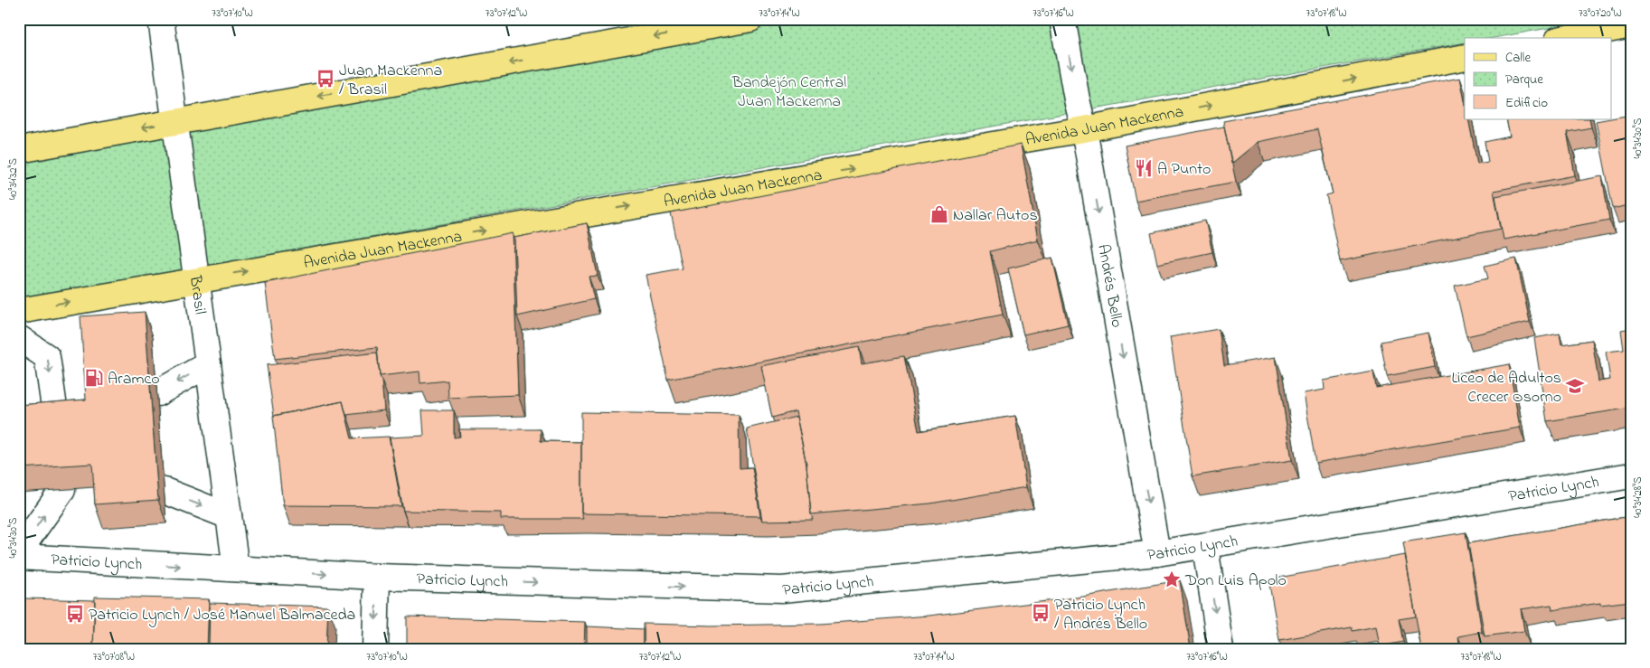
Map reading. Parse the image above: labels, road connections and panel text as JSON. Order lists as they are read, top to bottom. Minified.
{"streets":{"main road":["Avenida Juan Mackenna"],"street":["Andrés Bello","Brasil","Patricio Lynch"]},"crossings":[["Avenida Juan Mackenna","Andrés Bello"],["Avenida Juan Mackenna","Brasil"],["Andrés Bello","Patricio Lynch"],["Brasil","Patricio Lynch"]],"one_way":["Andrés Bello","Patricio Lynch"],"parks":["Bandejón Central Juan Mackenna"],"places":{"bus stop":["Juan Mackenna / Brasil","Patricio Lynch / Andrés Bello","Patricio Lynch / José Manuel Balmaceda"],"restaurant":["A Punto"],"shop":["Nallar Autos"],"fuel station":["Aramco"],"school or university":["Liceo de Adultos Crecer Osorno"],"place":["Don Luis Apolo"]},"legend":["Calle","Parque","Edificio"],"coordinates":["73°07'10\"W","73°07'12\"W","73°07'14\"W","73°07'16\"W","73°07'18\"W","73°07'20\"W","40°34'30\"S","40°34'32\"S","40°34'28\"S","73°07'08\"W"]}
